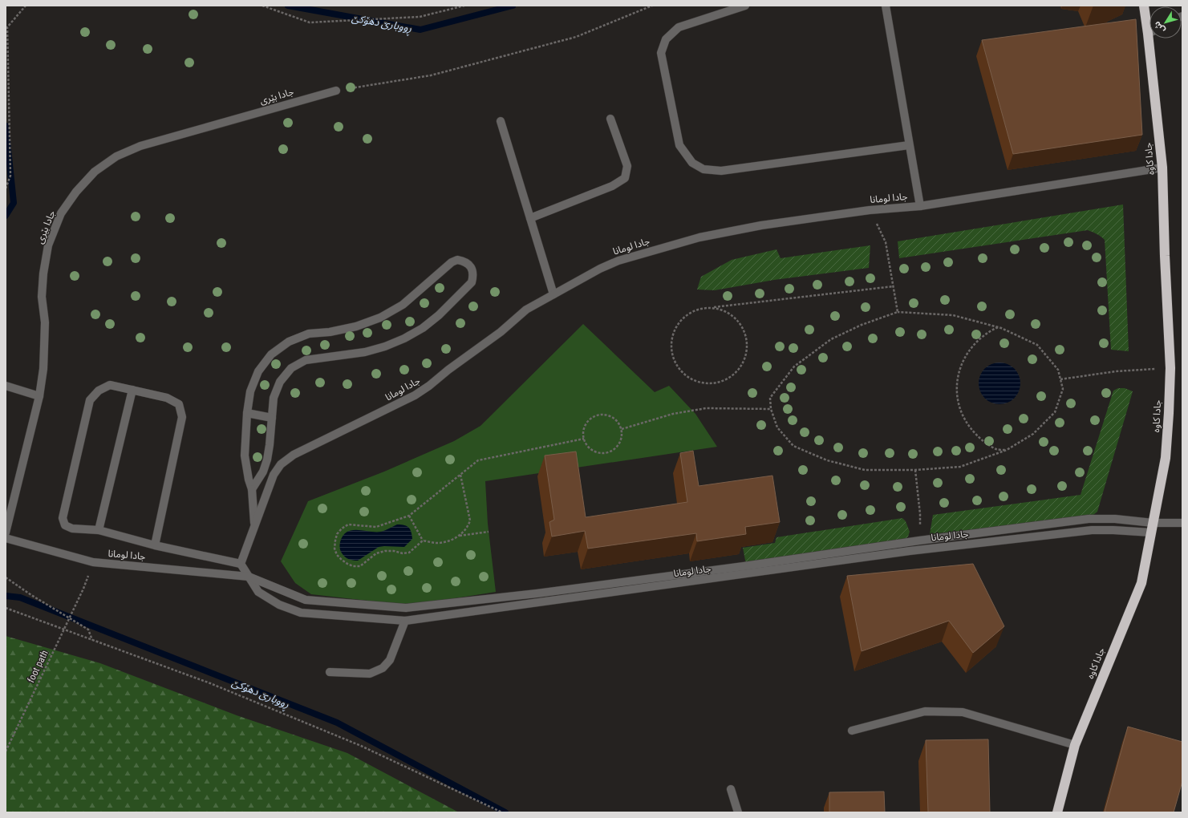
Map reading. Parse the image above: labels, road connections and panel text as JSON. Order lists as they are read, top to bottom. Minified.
{"streets":{"highway":["جادا کاوه"],"street":["جادا بێری","جادا لومانا"],"path":["foot path"]},"crossings":[["جادا کاوه","جادا لومانا"]],"water":["ڕووبارێ دهۆكێ"],"north":"bottom left"}
